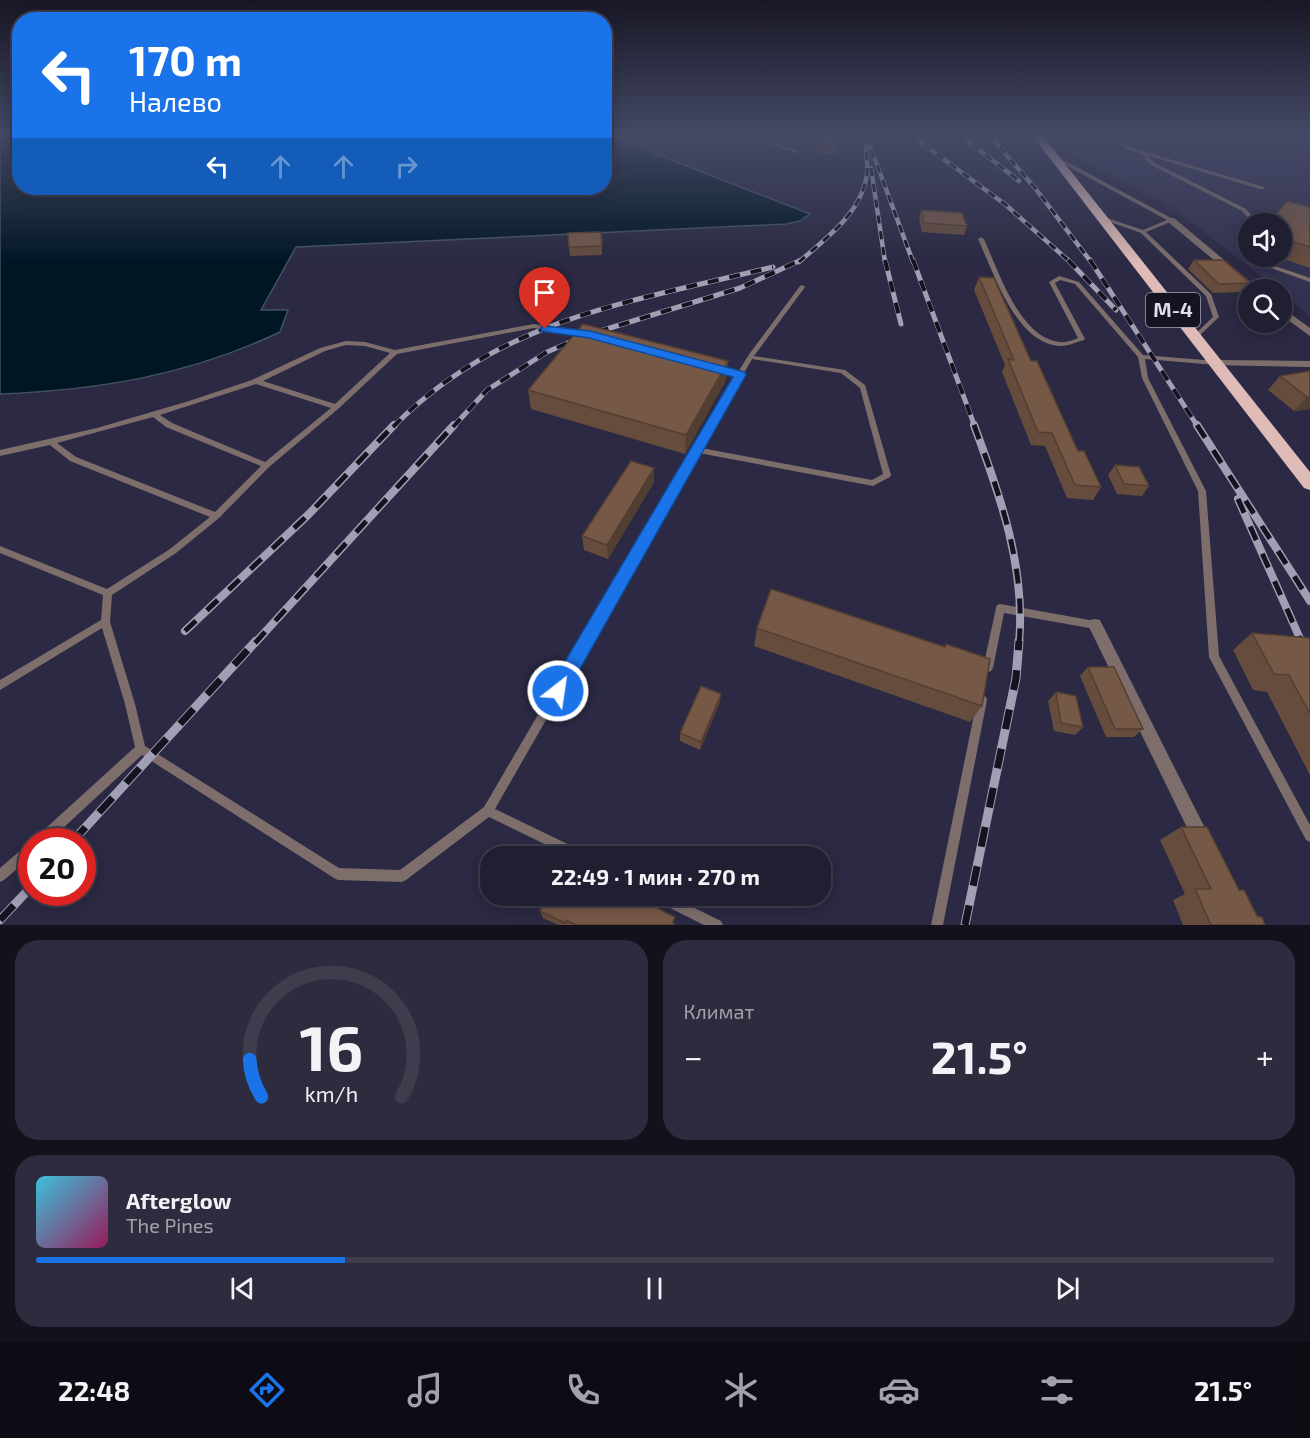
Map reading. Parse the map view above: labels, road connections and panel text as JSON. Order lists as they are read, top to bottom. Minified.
{"streets":{"highway":["М-4"]},"page":{"turn":["170 m","Налево"],"limit":"20","trip":"22:49 · 1 мин · 270 m","tile":"Климат","heat":["−","21.5°","+"],"song":["Afterglow","The Pines"],"tabs":["22:48","21.5°"],"gauge":["16","km/h"]}}
